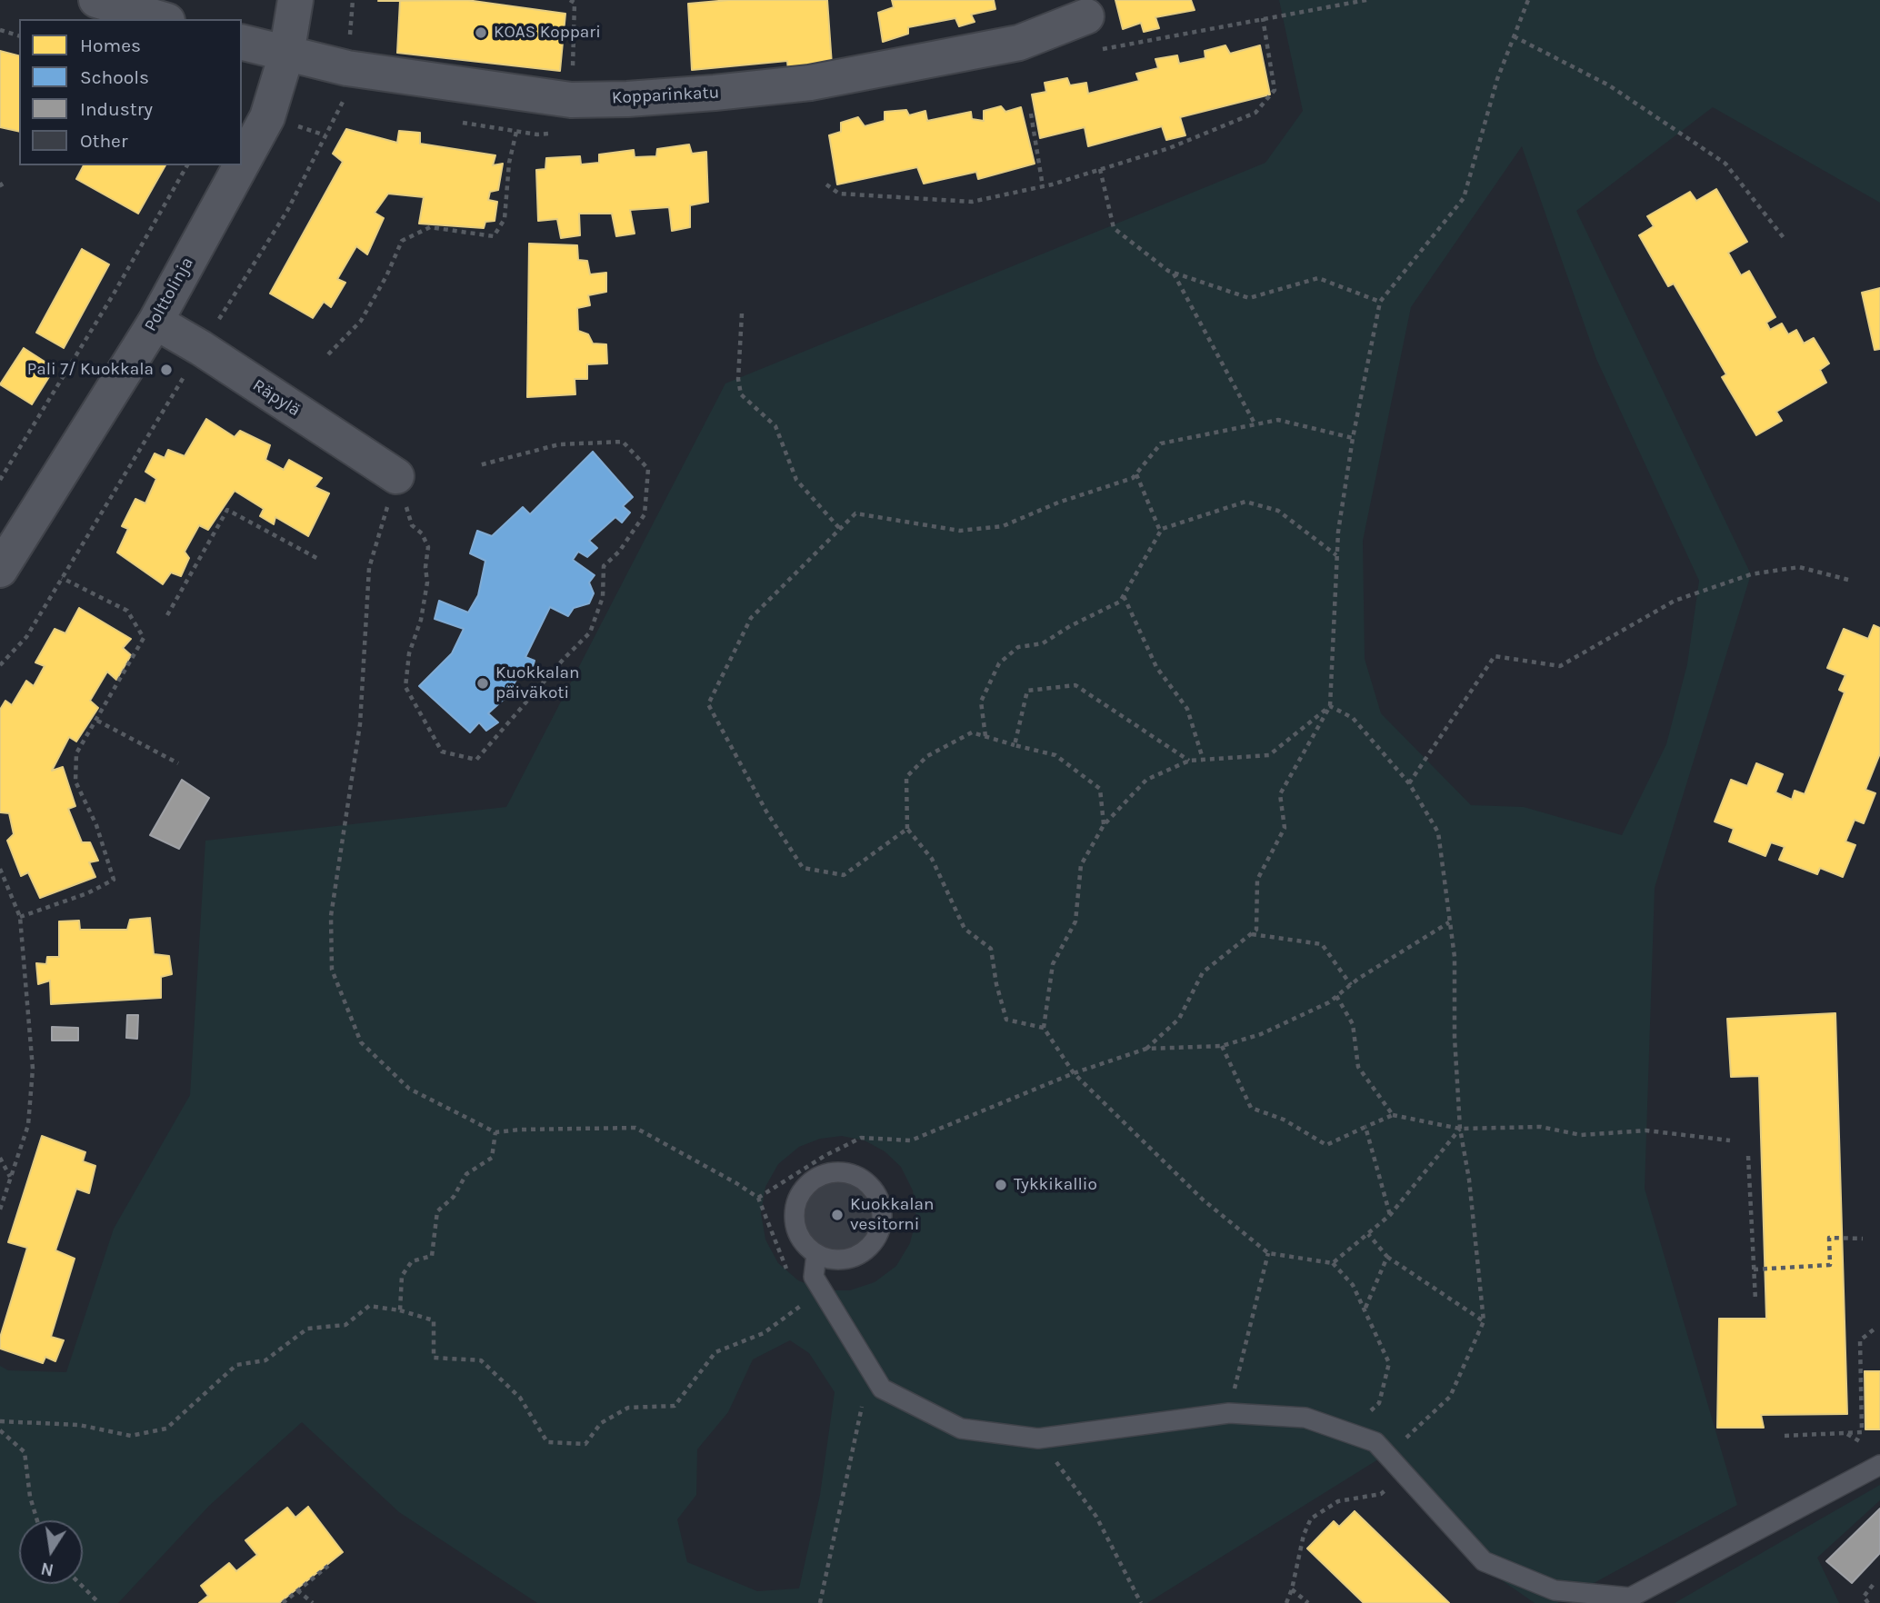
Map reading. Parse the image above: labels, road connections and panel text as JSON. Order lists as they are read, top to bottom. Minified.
{"streets":{"street":["Kopparinkatu","Polttolinja","Räpylä"]},"crossings":[["Kopparinkatu","Polttolinja"],["Polttolinja","Räpylä"]],"places":["KOAS Koppari","Pali 7/ Kuokkala","Kuokkalan päiväkoti","Tykkikallio","Kuokkalan vesitorni"],"legend":["Homes","Schools","Industry","Other"],"north":"bottom"}
